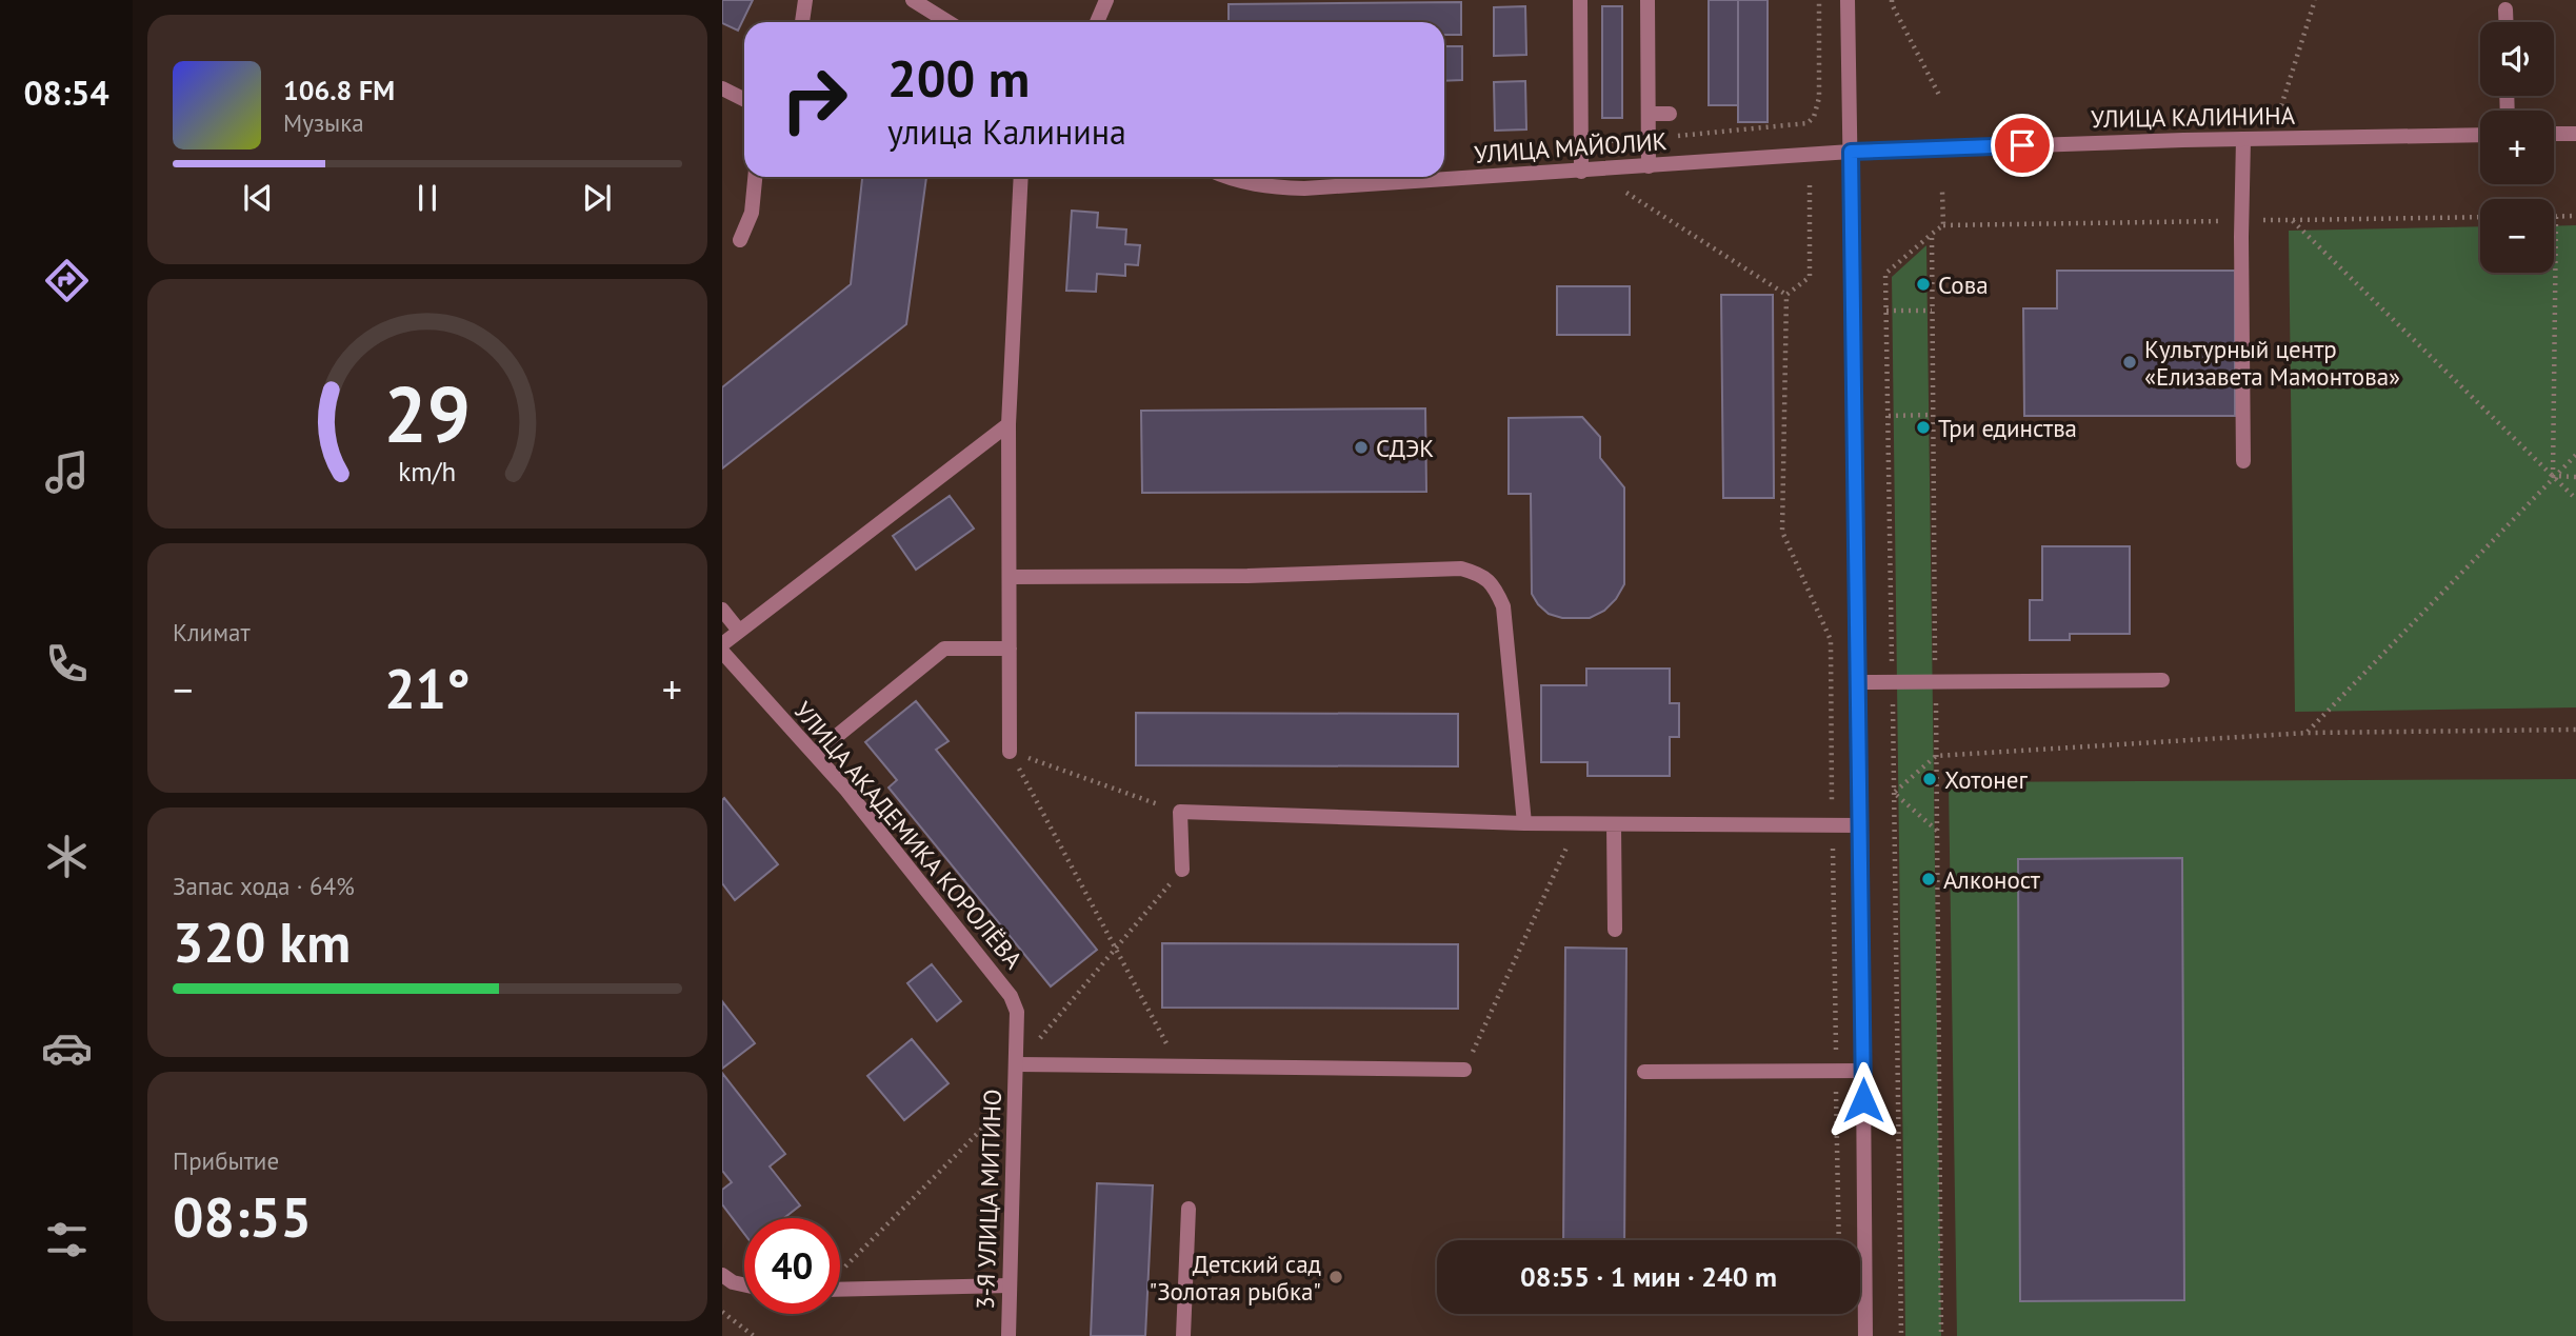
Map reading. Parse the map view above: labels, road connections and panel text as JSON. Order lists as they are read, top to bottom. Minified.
{"streets":{"street":["УЛИЦА КАЛИНИНА","УЛИЦА МАЙОЛИК","УЛИЦА АКАДЕМИКА КОРОЛЁВА","3-Я УЛИЦА МИТИНО"]},"crossings":[["УЛИЦА КАЛИНИНА","УЛИЦА МАЙОЛИК"],["УЛИЦА АКАДЕМИКА КОРОЛЁВА","3-Я УЛИЦА МИТИНО"]],"places":["Сова","Культурный центр «Елизавета Мамонтова»","Три единства","СДЭК","Хотонег","Алконост","Детский сад \"Золотая рыбка\""],"page":{"tabs":"08:54","map_buttons":["+","−"],"turn":["200 m","улица Калинина"],"song":["106.8 FM","Музыка"],"tile":["Климат",["Запас хода · 64%","320 km"],["Прибытие","08:55"]],"heat":["−","21°","+"],"limit":"40","trip":"08:55 · 1 мин · 240 m","gauge":["29","km/h"]}}
